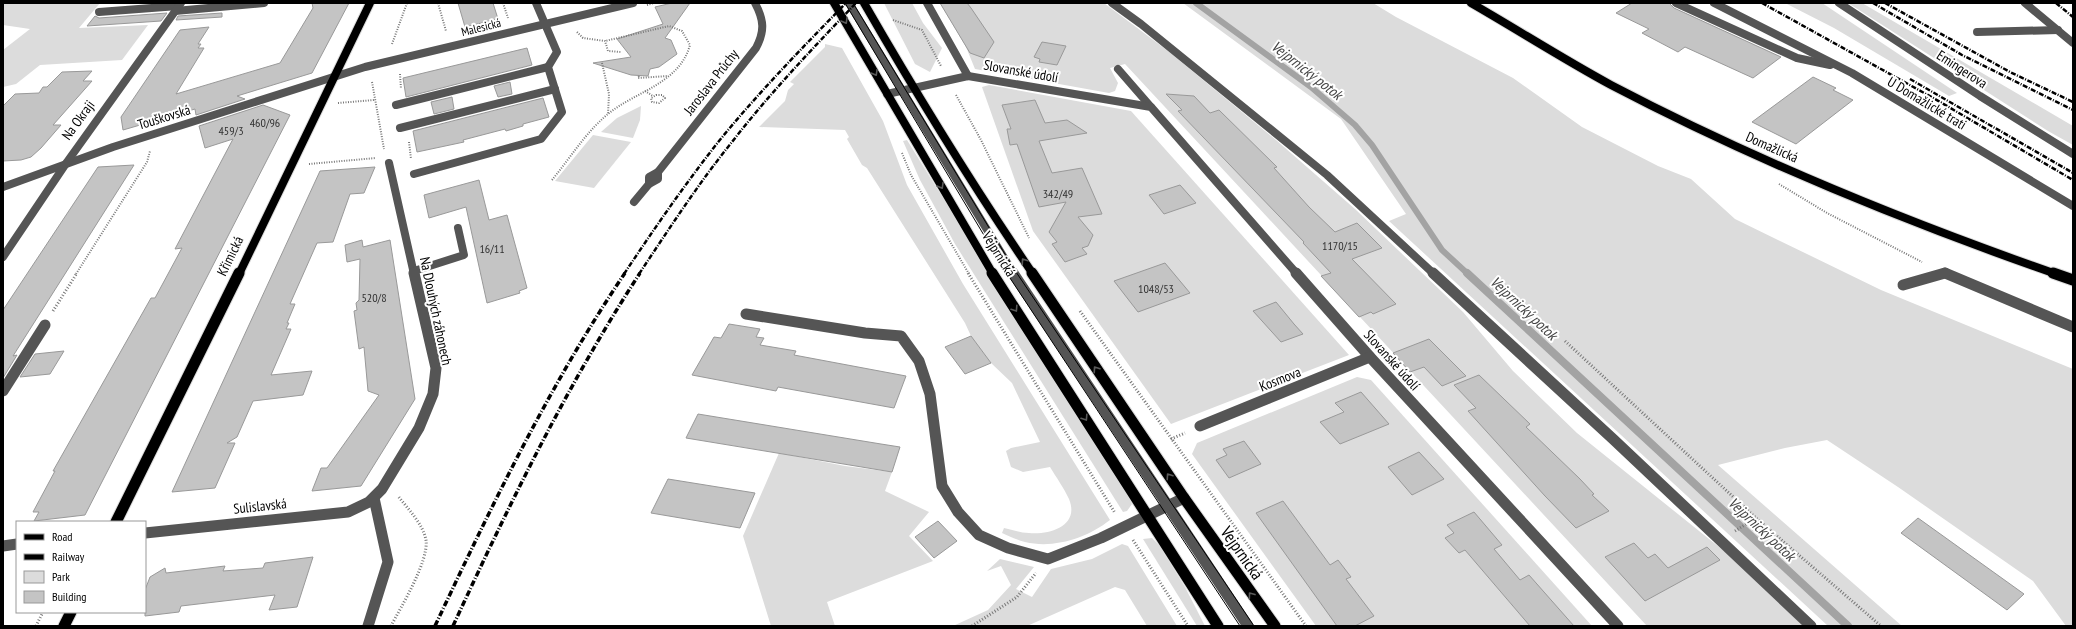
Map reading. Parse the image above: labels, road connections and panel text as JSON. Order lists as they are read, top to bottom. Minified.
{"streets":{"main road":["Domažlická","Vejprnická","Křimická"],"street":["Malesická","Emingerova","Slovanské údolí","Jaroslava Průchy","U Domažlické trati","Touškovská","Na Okraji","Na Dlouhých záhonech","Kosmova","Sulislavská"]},"crossings":[["Malesická","Touškovská"],["Malesická","Křimická"],["Slovanské údolí","Vejprnická"],["Slovanské údolí","Kosmova"],["Touškovská","Na Okraji"],["Touškovská","Křimická"],["Na Dlouhých záhonech","Sulislavská"]],"water":["Vejprnický potok"],"house_numbers":["460/96","459/3","342/49","1170/15","16/11","1048/53","520/8"],"legend":["Road","Railway","Park","Building"]}
